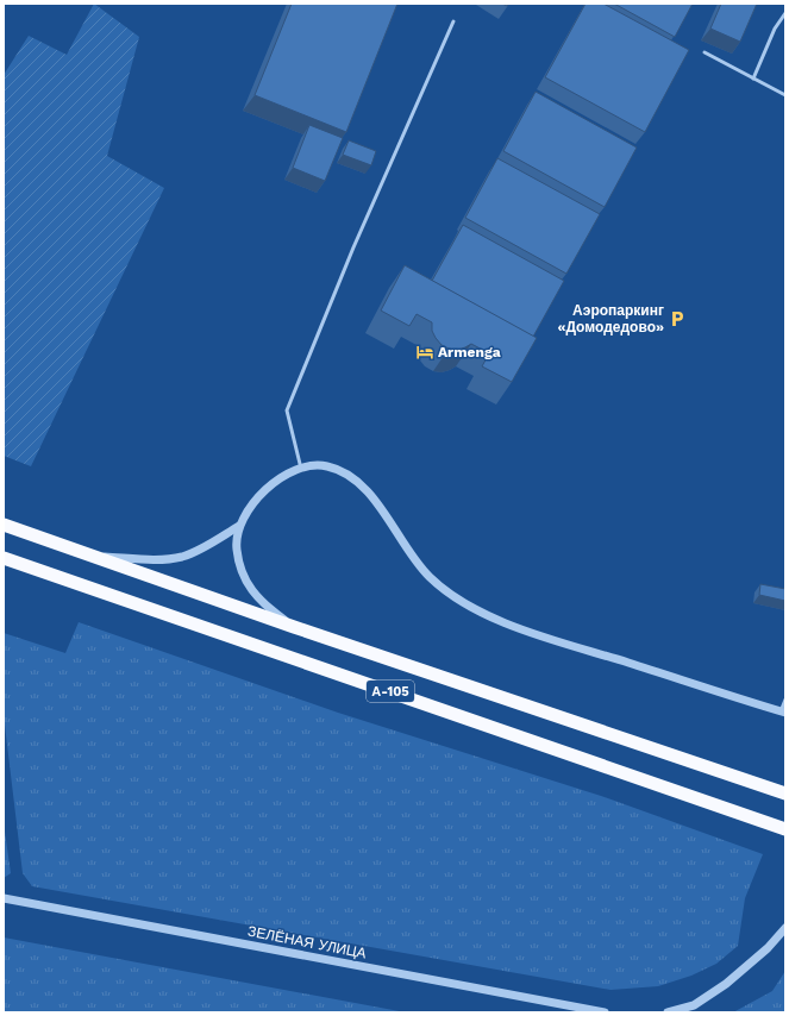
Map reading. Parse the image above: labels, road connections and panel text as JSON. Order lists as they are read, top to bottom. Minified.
{"streets":{"highway":["А-105"],"street":["ЗЕЛЁНАЯ УЛИЦА"]},"places":{"parking":["Аэропаркинг «Домодедово»"],"hotel":["Armenga"]}}
